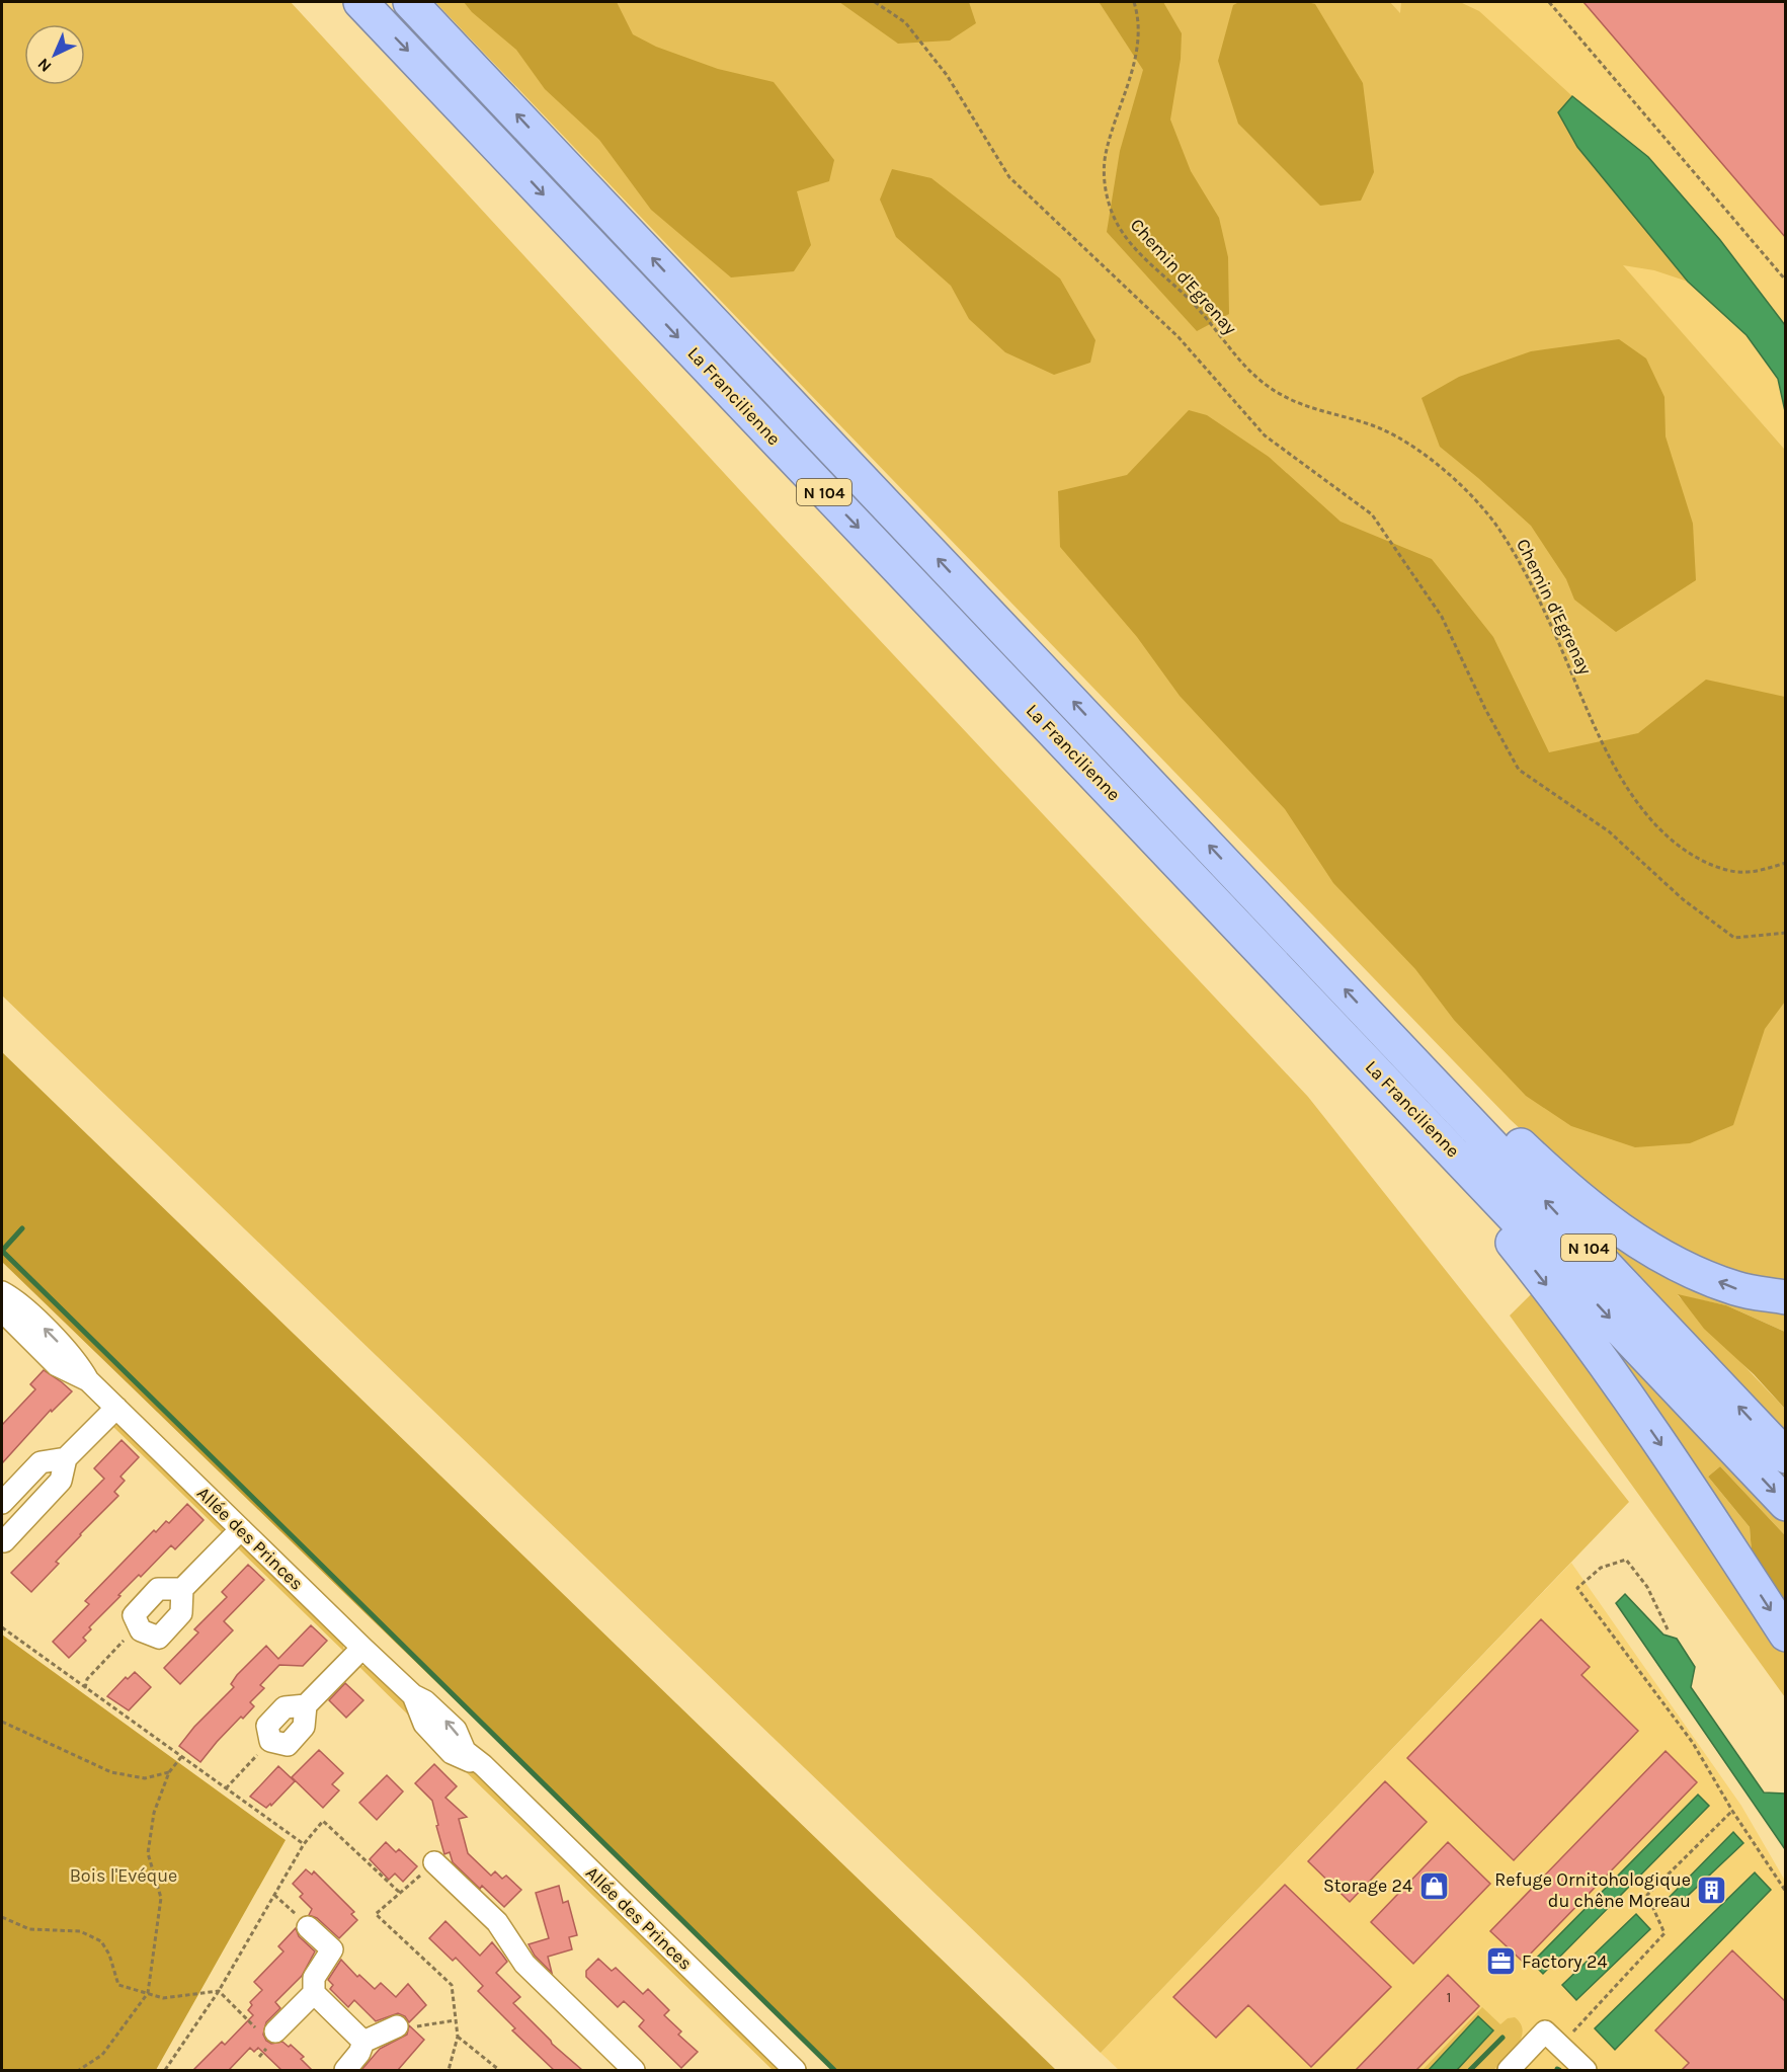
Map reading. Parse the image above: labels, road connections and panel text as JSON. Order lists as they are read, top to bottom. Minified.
{"streets":{"highway":["La Francilienne","N 104"],"street":["Allée des Princes"],"path":["Chemin d'Egrenay"]},"parks":["Bois l'Evéque"],"places":{"shop":["Storage 24"],"building":["Refuge Ornitohologique du chêne Moreau"],"office":["Factory 24"]},"house_numbers":["1"],"north":"bottom left"}
